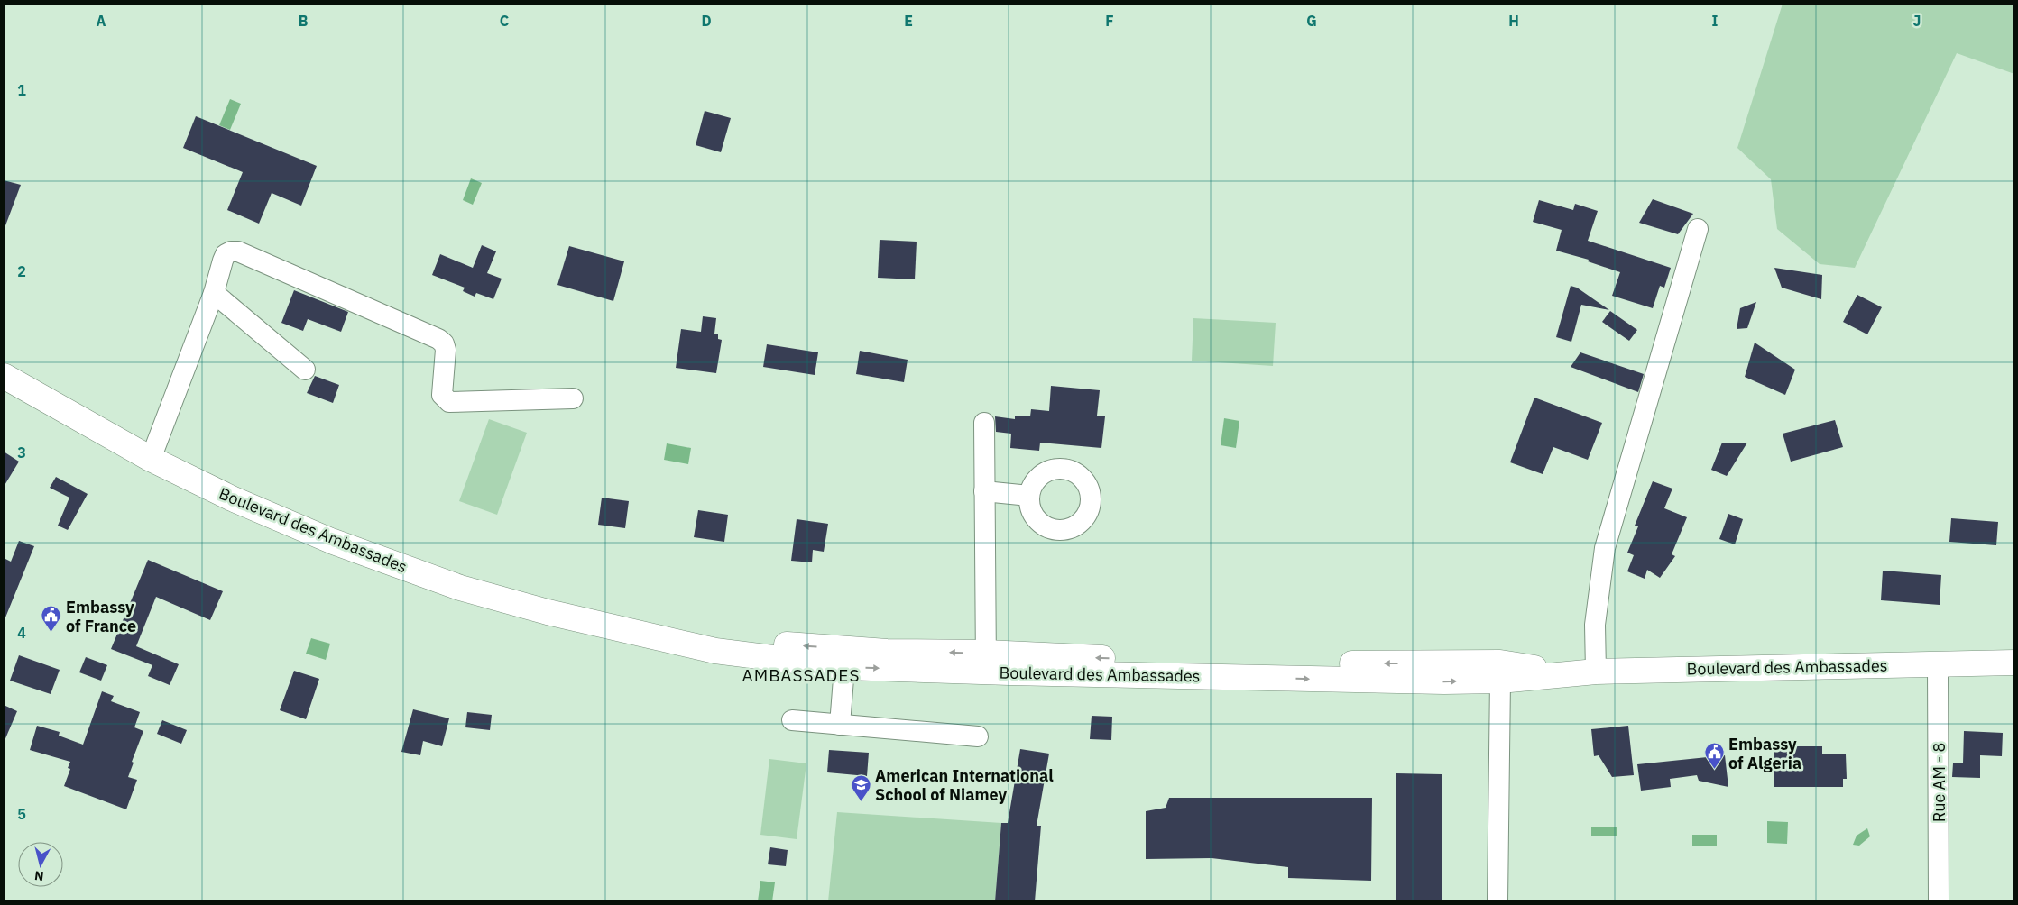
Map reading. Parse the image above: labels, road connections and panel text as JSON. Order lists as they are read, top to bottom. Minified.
{"streets":{"main road":["Boulevard des Ambassades"],"street":["Rue AM - 8"]},"crossings":[["Boulevard des Ambassades","Rue AM - 8"]],"districts":["AMBASSADES"],"places":{"public building":["Embassy of France","Embassy of Algeria"],"school or university":["American International School of Niamey"]},"north":"bottom","grid":{"columns":["A","B","C","D","E","F","G","H","I","J"],"rows":["1","2","3","4","5"]}}
